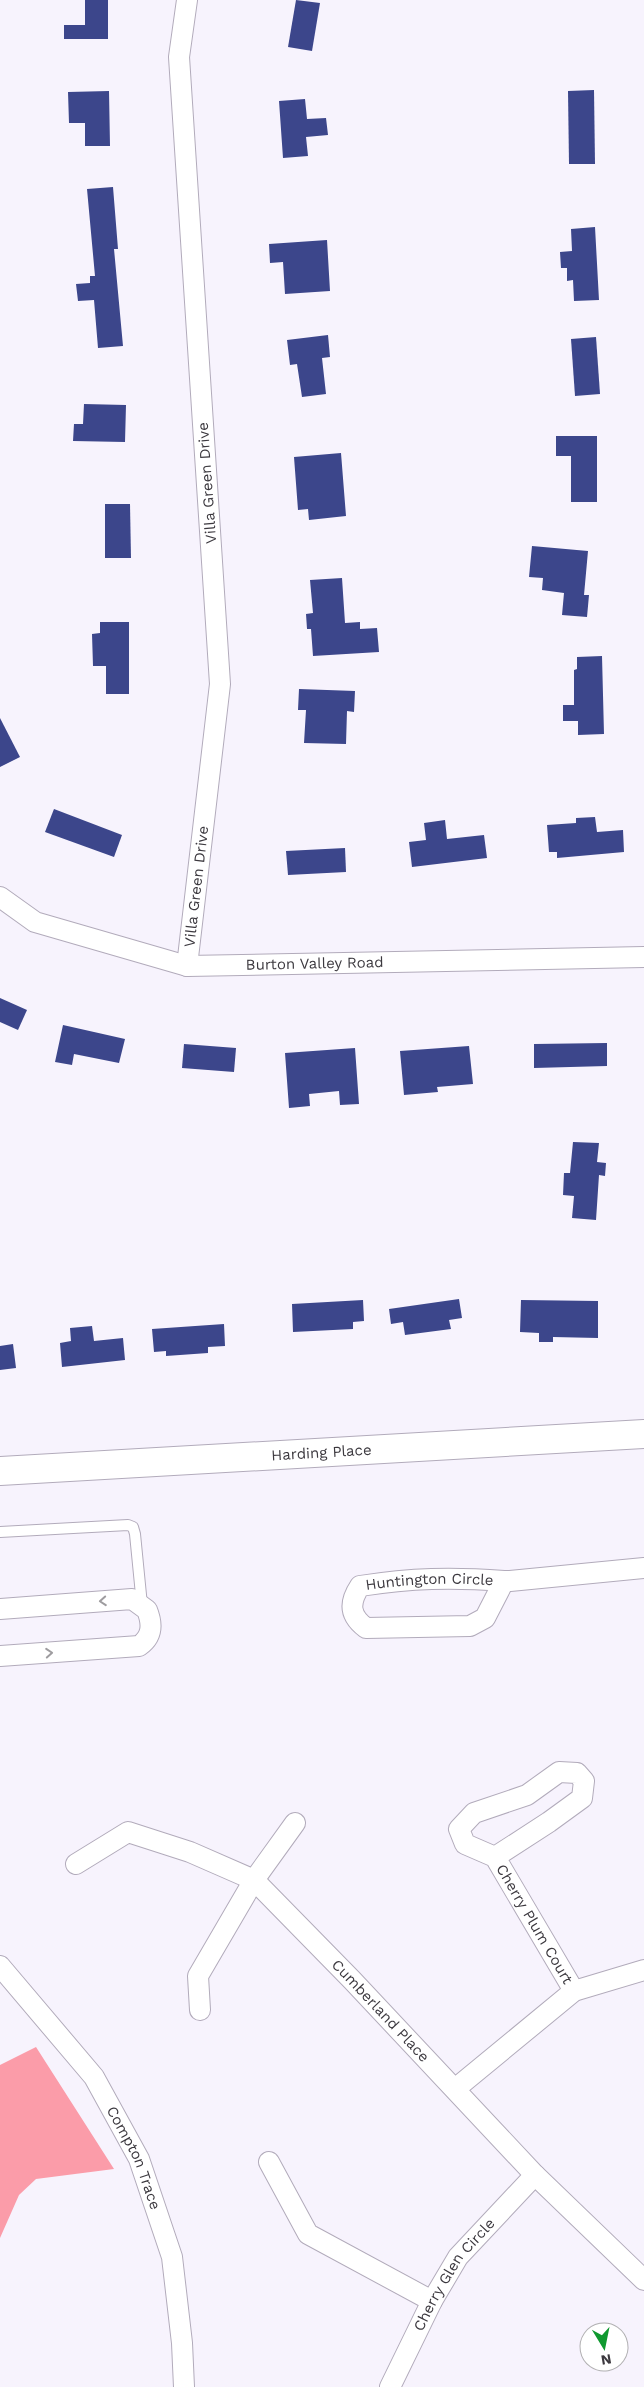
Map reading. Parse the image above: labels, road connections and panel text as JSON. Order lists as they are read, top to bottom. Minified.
{"streets":{"main road":["Harding Place"],"street":["Villa Green Drive","Burton Valley Road","Huntington Circle","Cherry Plum Court","Cumberland Place","Compton Trace","Cherry Glen Circle"]},"crossings":[["Villa Green Drive","Burton Valley Road"],["Cumberland Place","Cherry Glen Circle"]],"north":"bottom"}
